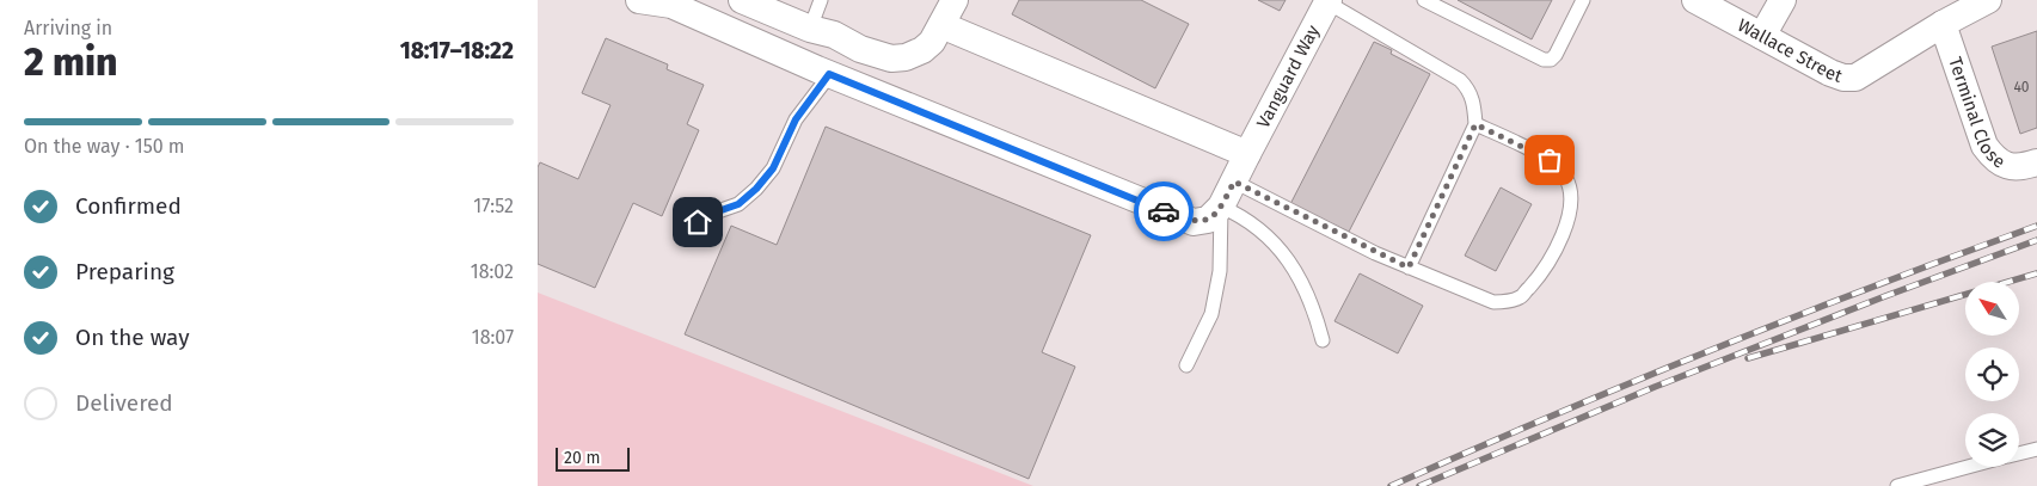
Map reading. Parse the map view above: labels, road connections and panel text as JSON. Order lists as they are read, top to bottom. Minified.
{"streets":{"street":["Wallace Street","Vanguard Way","Terminal Close"]},"crossings":[["Wallace Street","Terminal Close"]],"house_numbers":["40"],"scale_bar":"20 m","north":"top left","page":{"heading":["2 min","Arriving in","18:17–18:22"],"bar":"On the way · 150 m","list":[["Confirmed","17:52"],["Preparing","18:02"],["On the way","18:07"],"Delivered"],"scale":"20 m"}}
